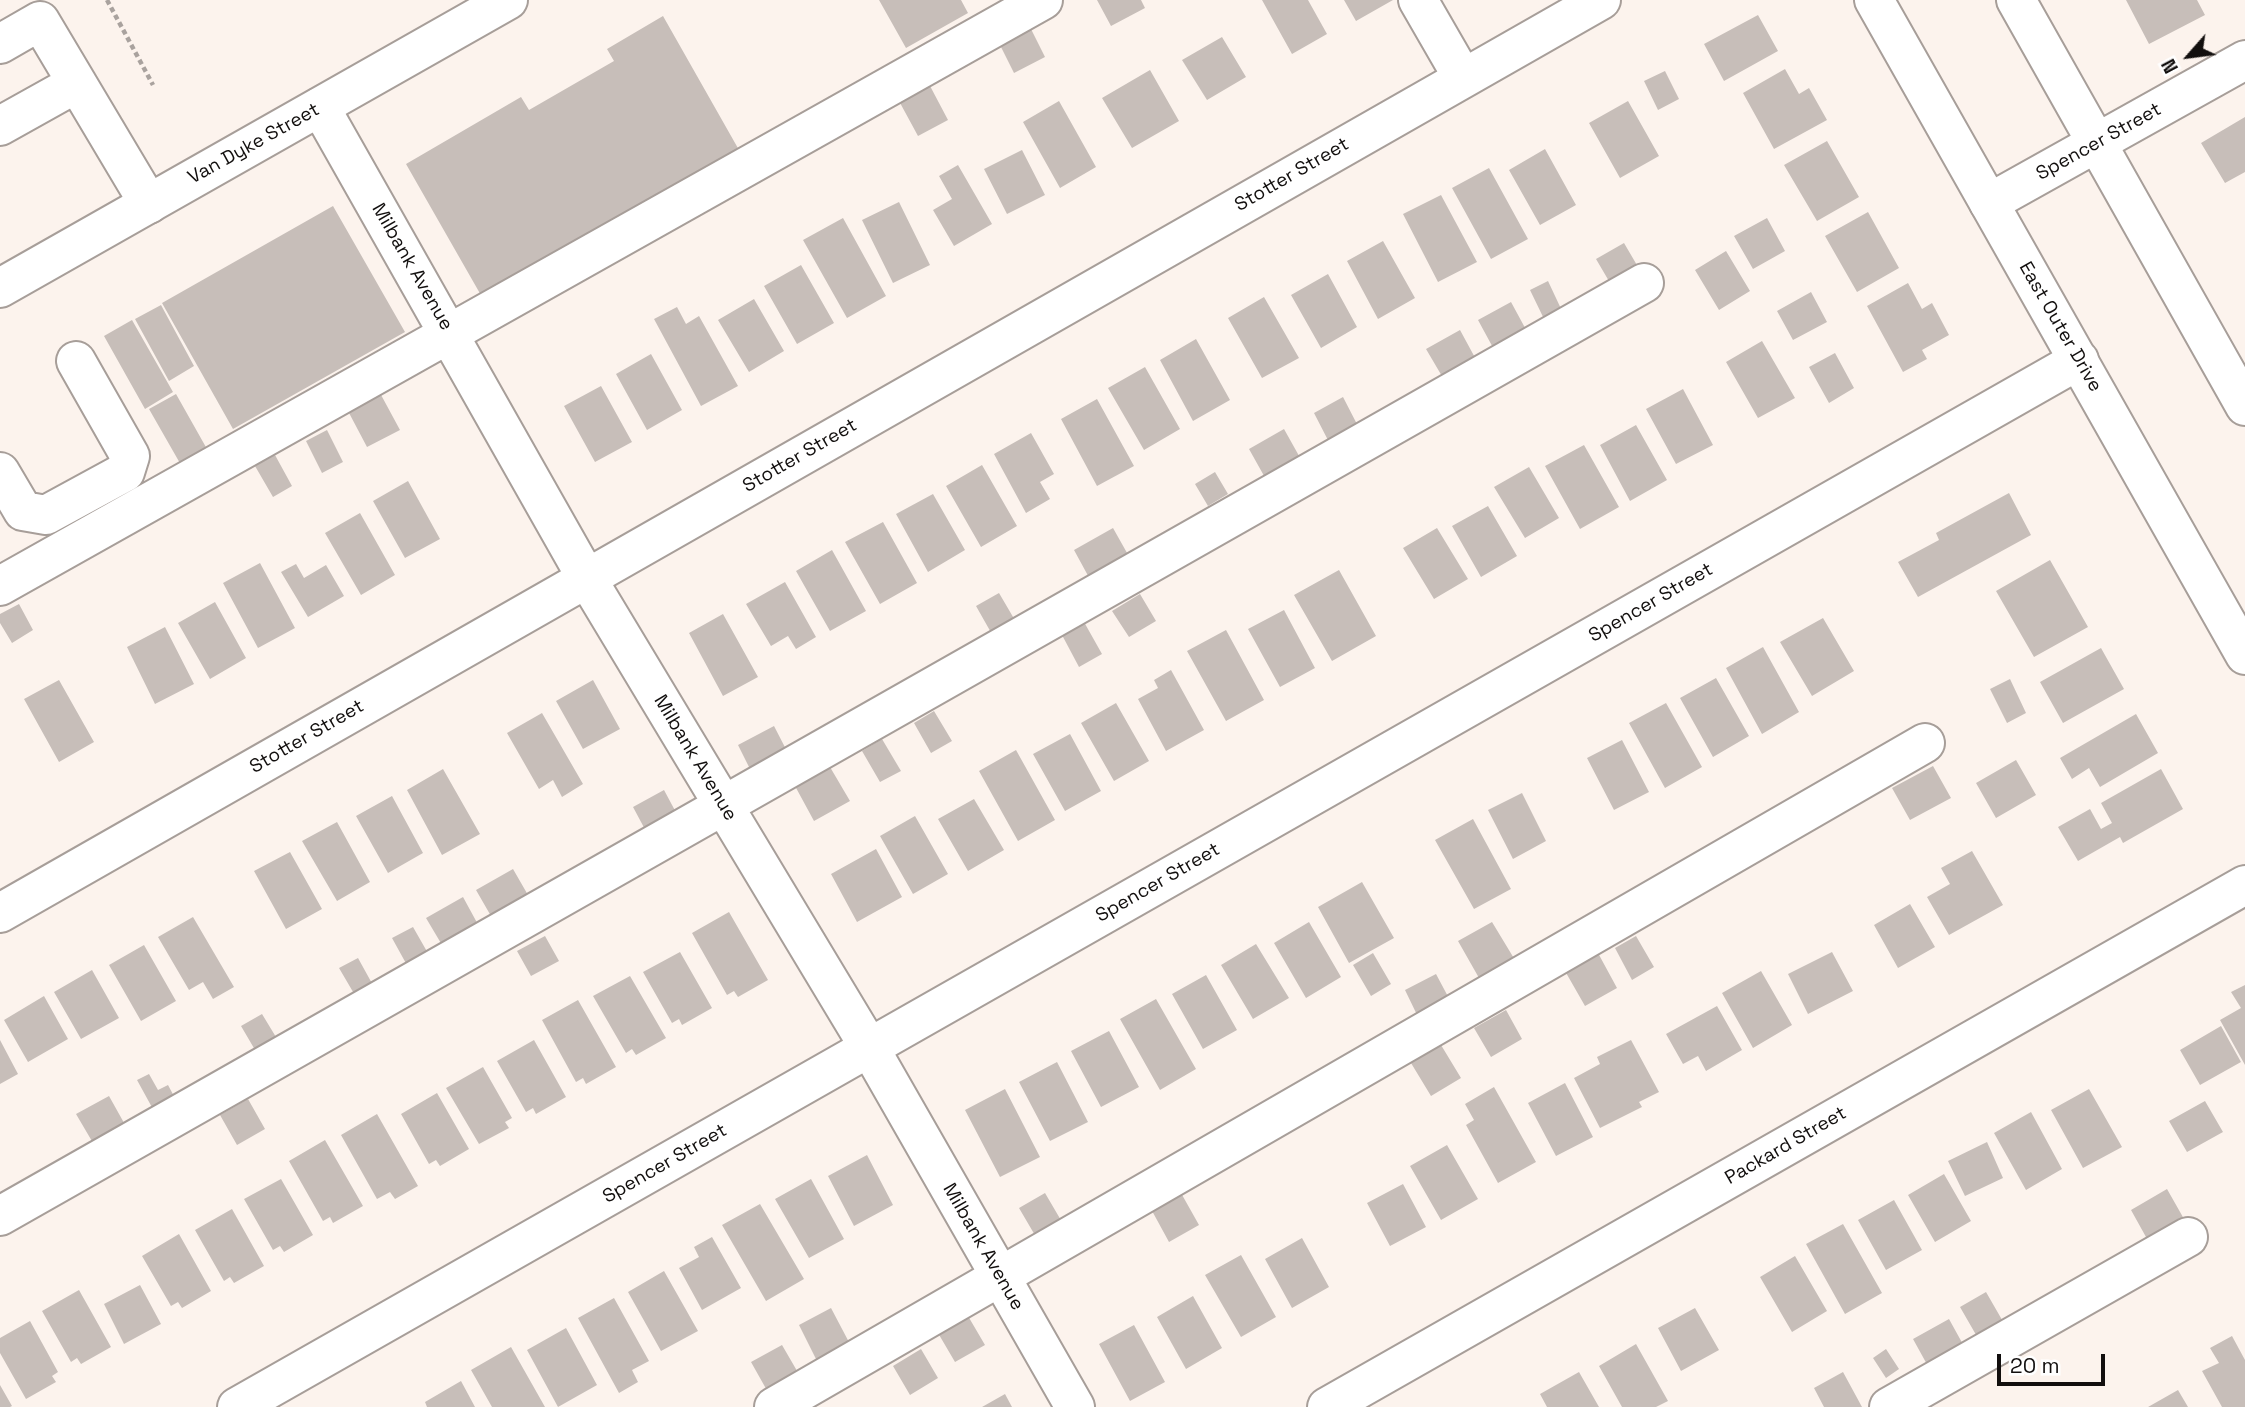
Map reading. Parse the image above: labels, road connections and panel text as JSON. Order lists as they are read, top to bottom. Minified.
{"streets":{"street":["Spencer Street","Van Dyke Street","Stotter Street","Milbank Avenue","East Outer Drive","Packard Street"]},"crossings":[["Spencer Street","Milbank Avenue"],["Spencer Street","East Outer Drive"],["Van Dyke Street","Milbank Avenue"],["Stotter Street","Milbank Avenue"]],"scale_bar":"20 m","north":"bottom left"}
